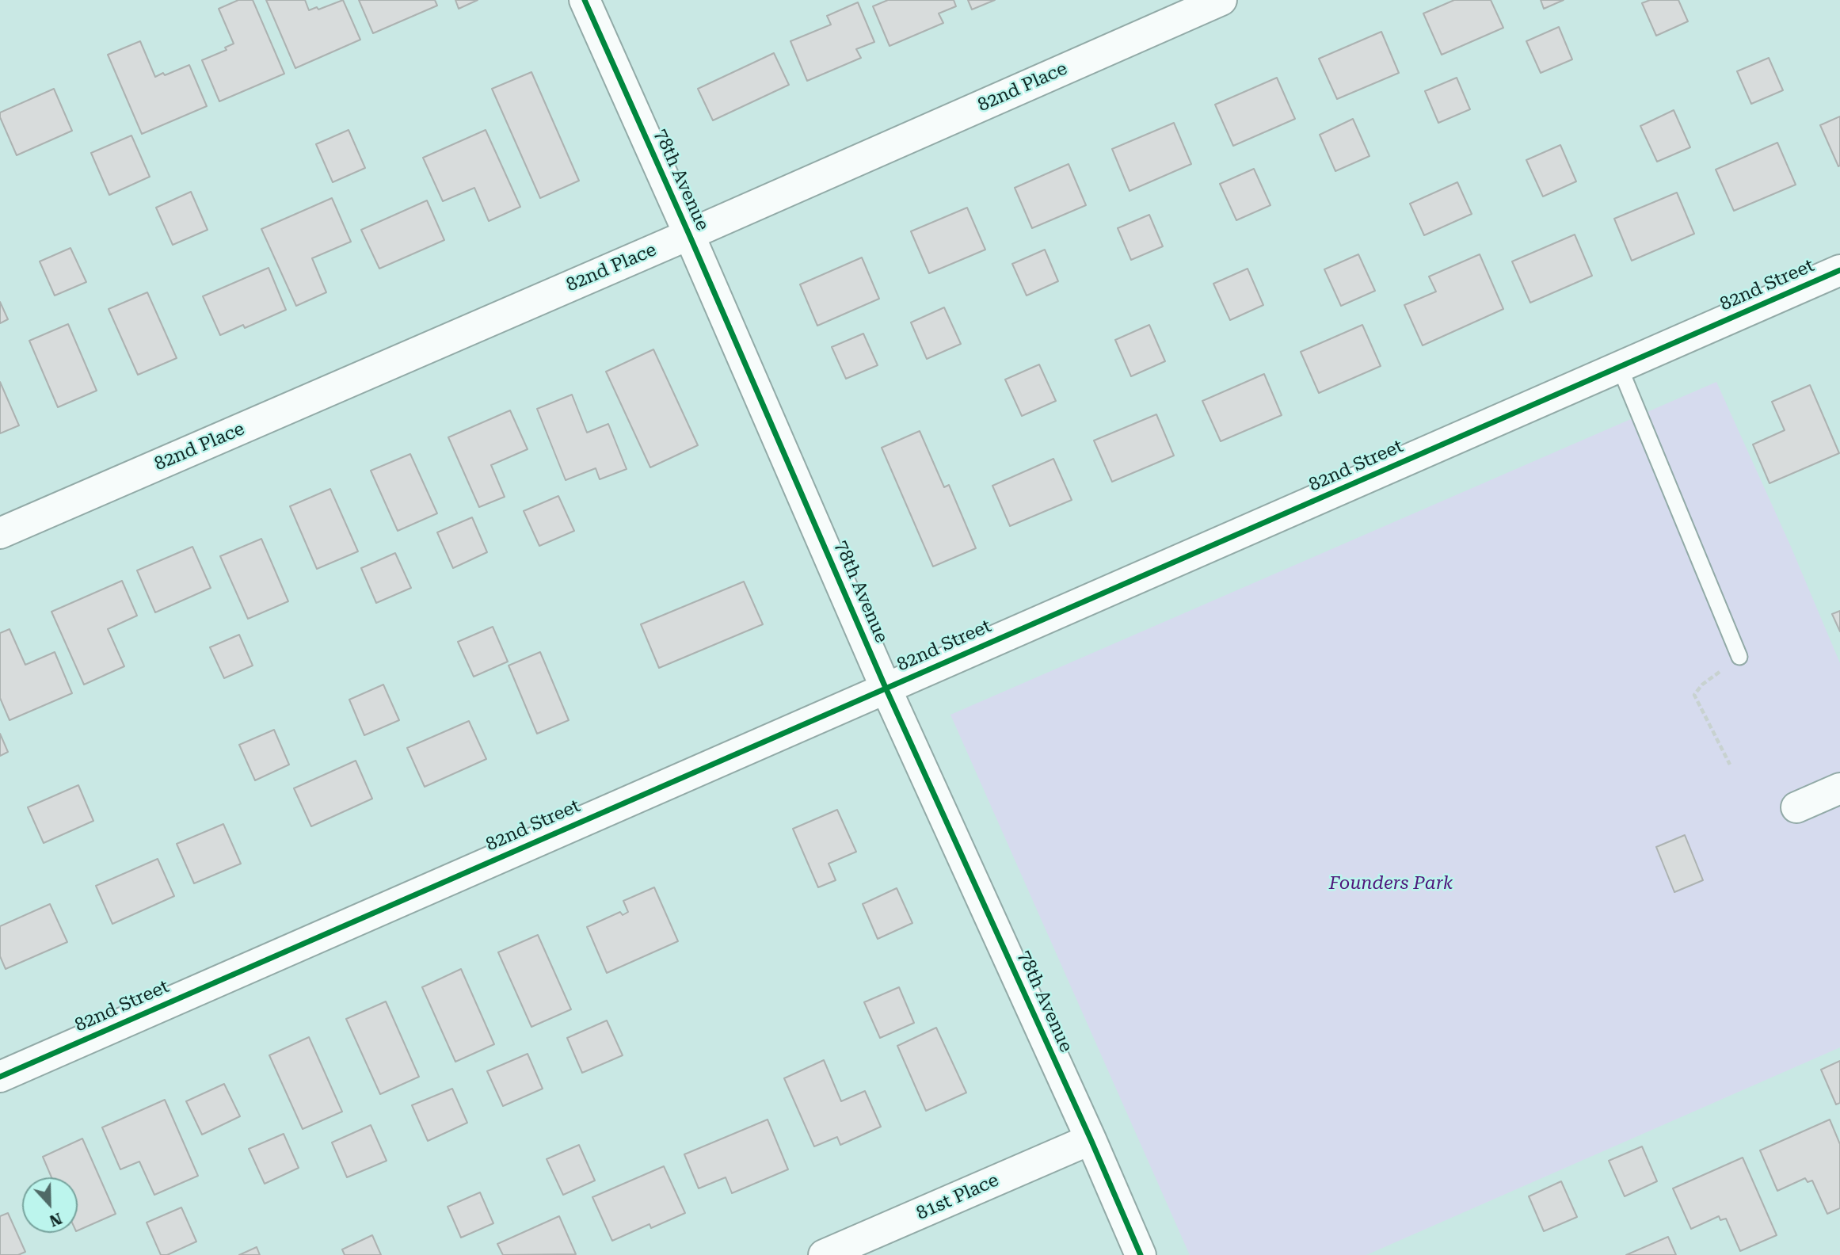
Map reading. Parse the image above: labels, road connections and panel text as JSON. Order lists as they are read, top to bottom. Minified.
{"streets":{"street":["82nd Place","78th Avenue","82nd Street","81st Place"]},"crossings":[["82nd Place","78th Avenue"],["78th Avenue","82nd Street"],["78th Avenue","81st Place"]],"parks":["Founders Park"],"north":"bottom"}
